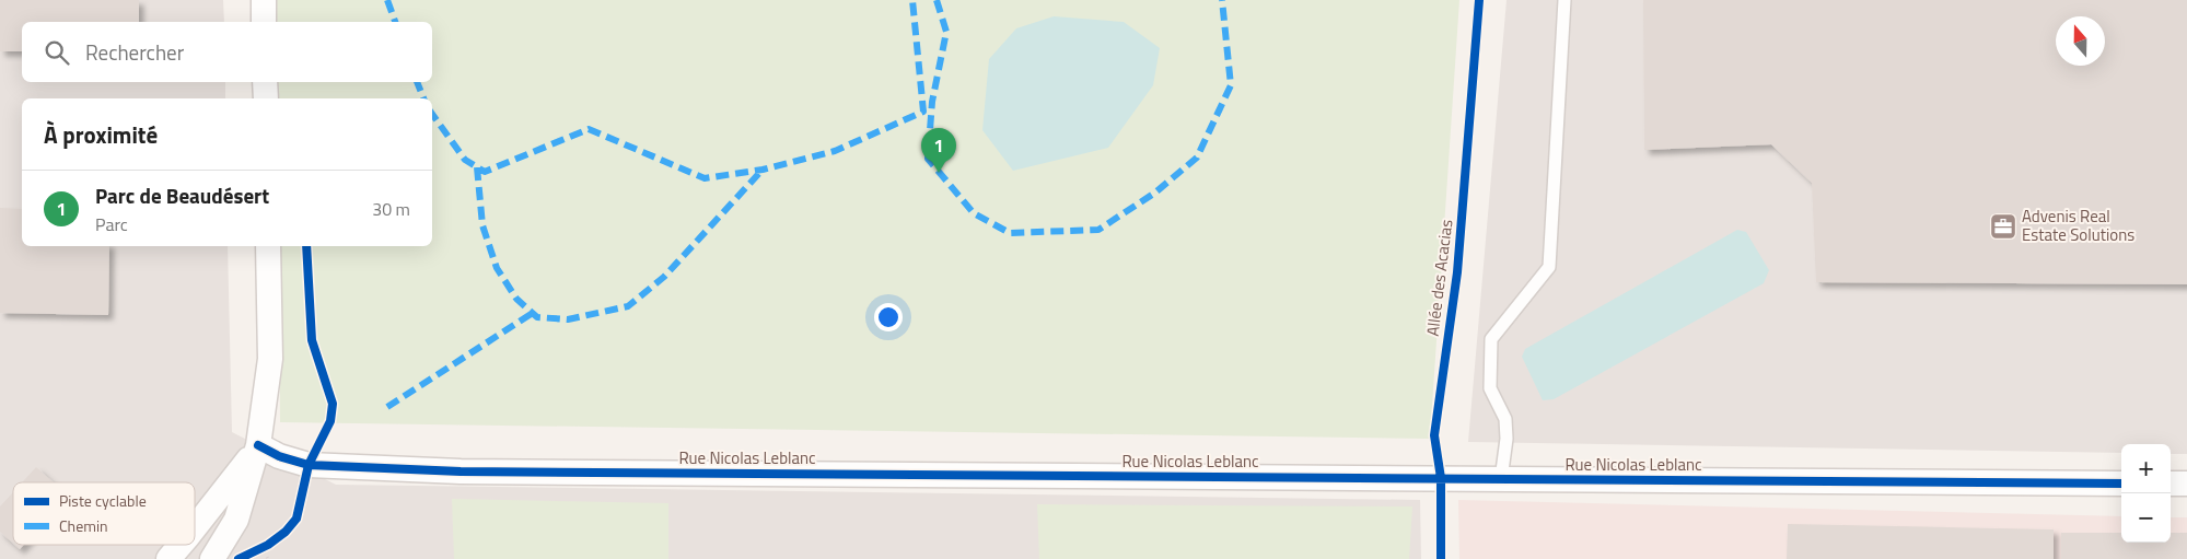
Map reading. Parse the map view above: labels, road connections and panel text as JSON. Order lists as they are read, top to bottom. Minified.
{"streets":{"street":["Rue Nicolas Leblanc"],"cycle path":["Allée des Acacias"]},"places":{"office":["Advenis Real Estate Solutions"]},"legend":["Piste cyclable","Chemin"],"north":"top","page":{"search":"Rechercher","heading":"À proximité","pins":"1","list":[{"mark":"1","name":"Parc de Beaudésert","note":"Parc","value":"30 m"}],"map_buttons":["+","−"]}}
